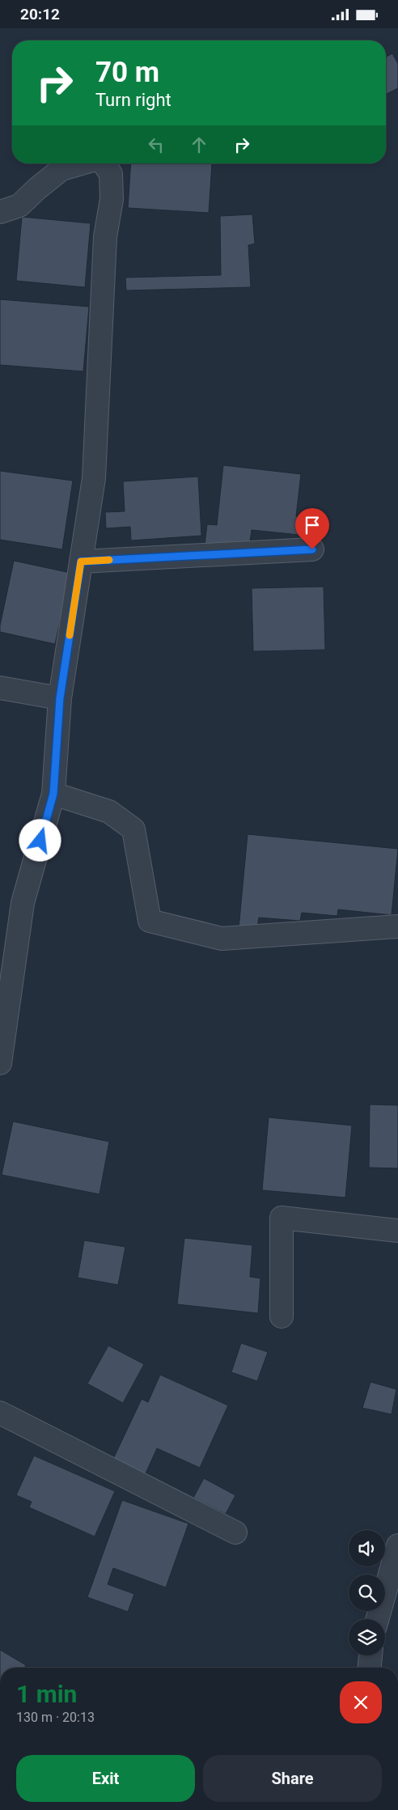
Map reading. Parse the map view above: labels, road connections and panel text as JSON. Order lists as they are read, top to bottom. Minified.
{"page":{"status":"20:12","turn":["70 m","Turn right"],"heading":["1 min","130 m · 20:13"],"buttons":["Exit","Share"]}}
